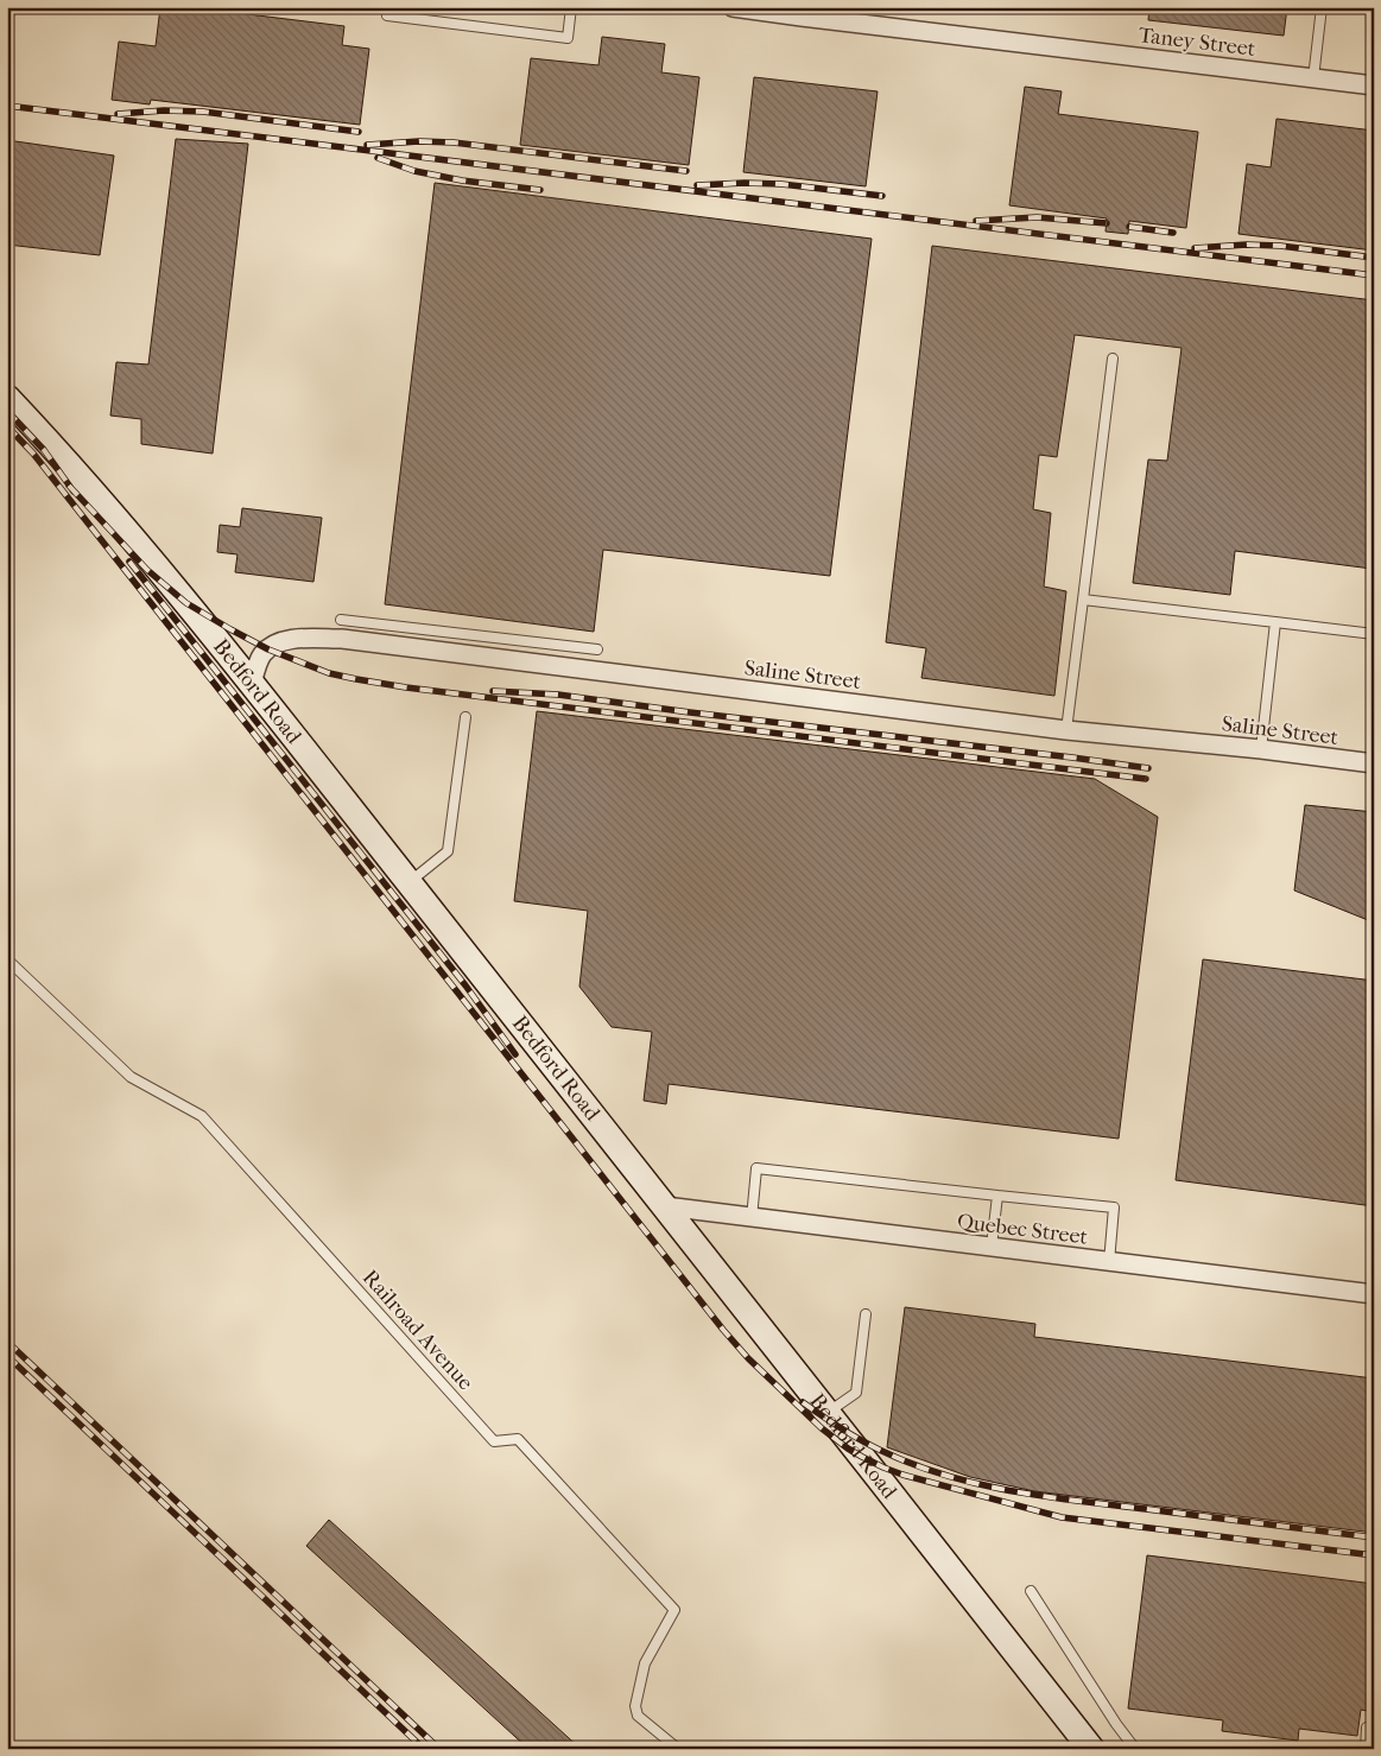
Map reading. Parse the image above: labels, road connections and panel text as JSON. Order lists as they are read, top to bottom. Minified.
{"streets":{"street":["Taney Street","Saline Street","Bedford Road","Quebec Street"],"lane":["Railroad Avenue"]},"crossings":[["Saline Street","Bedford Road"],["Bedford Road","Quebec Street"]]}
